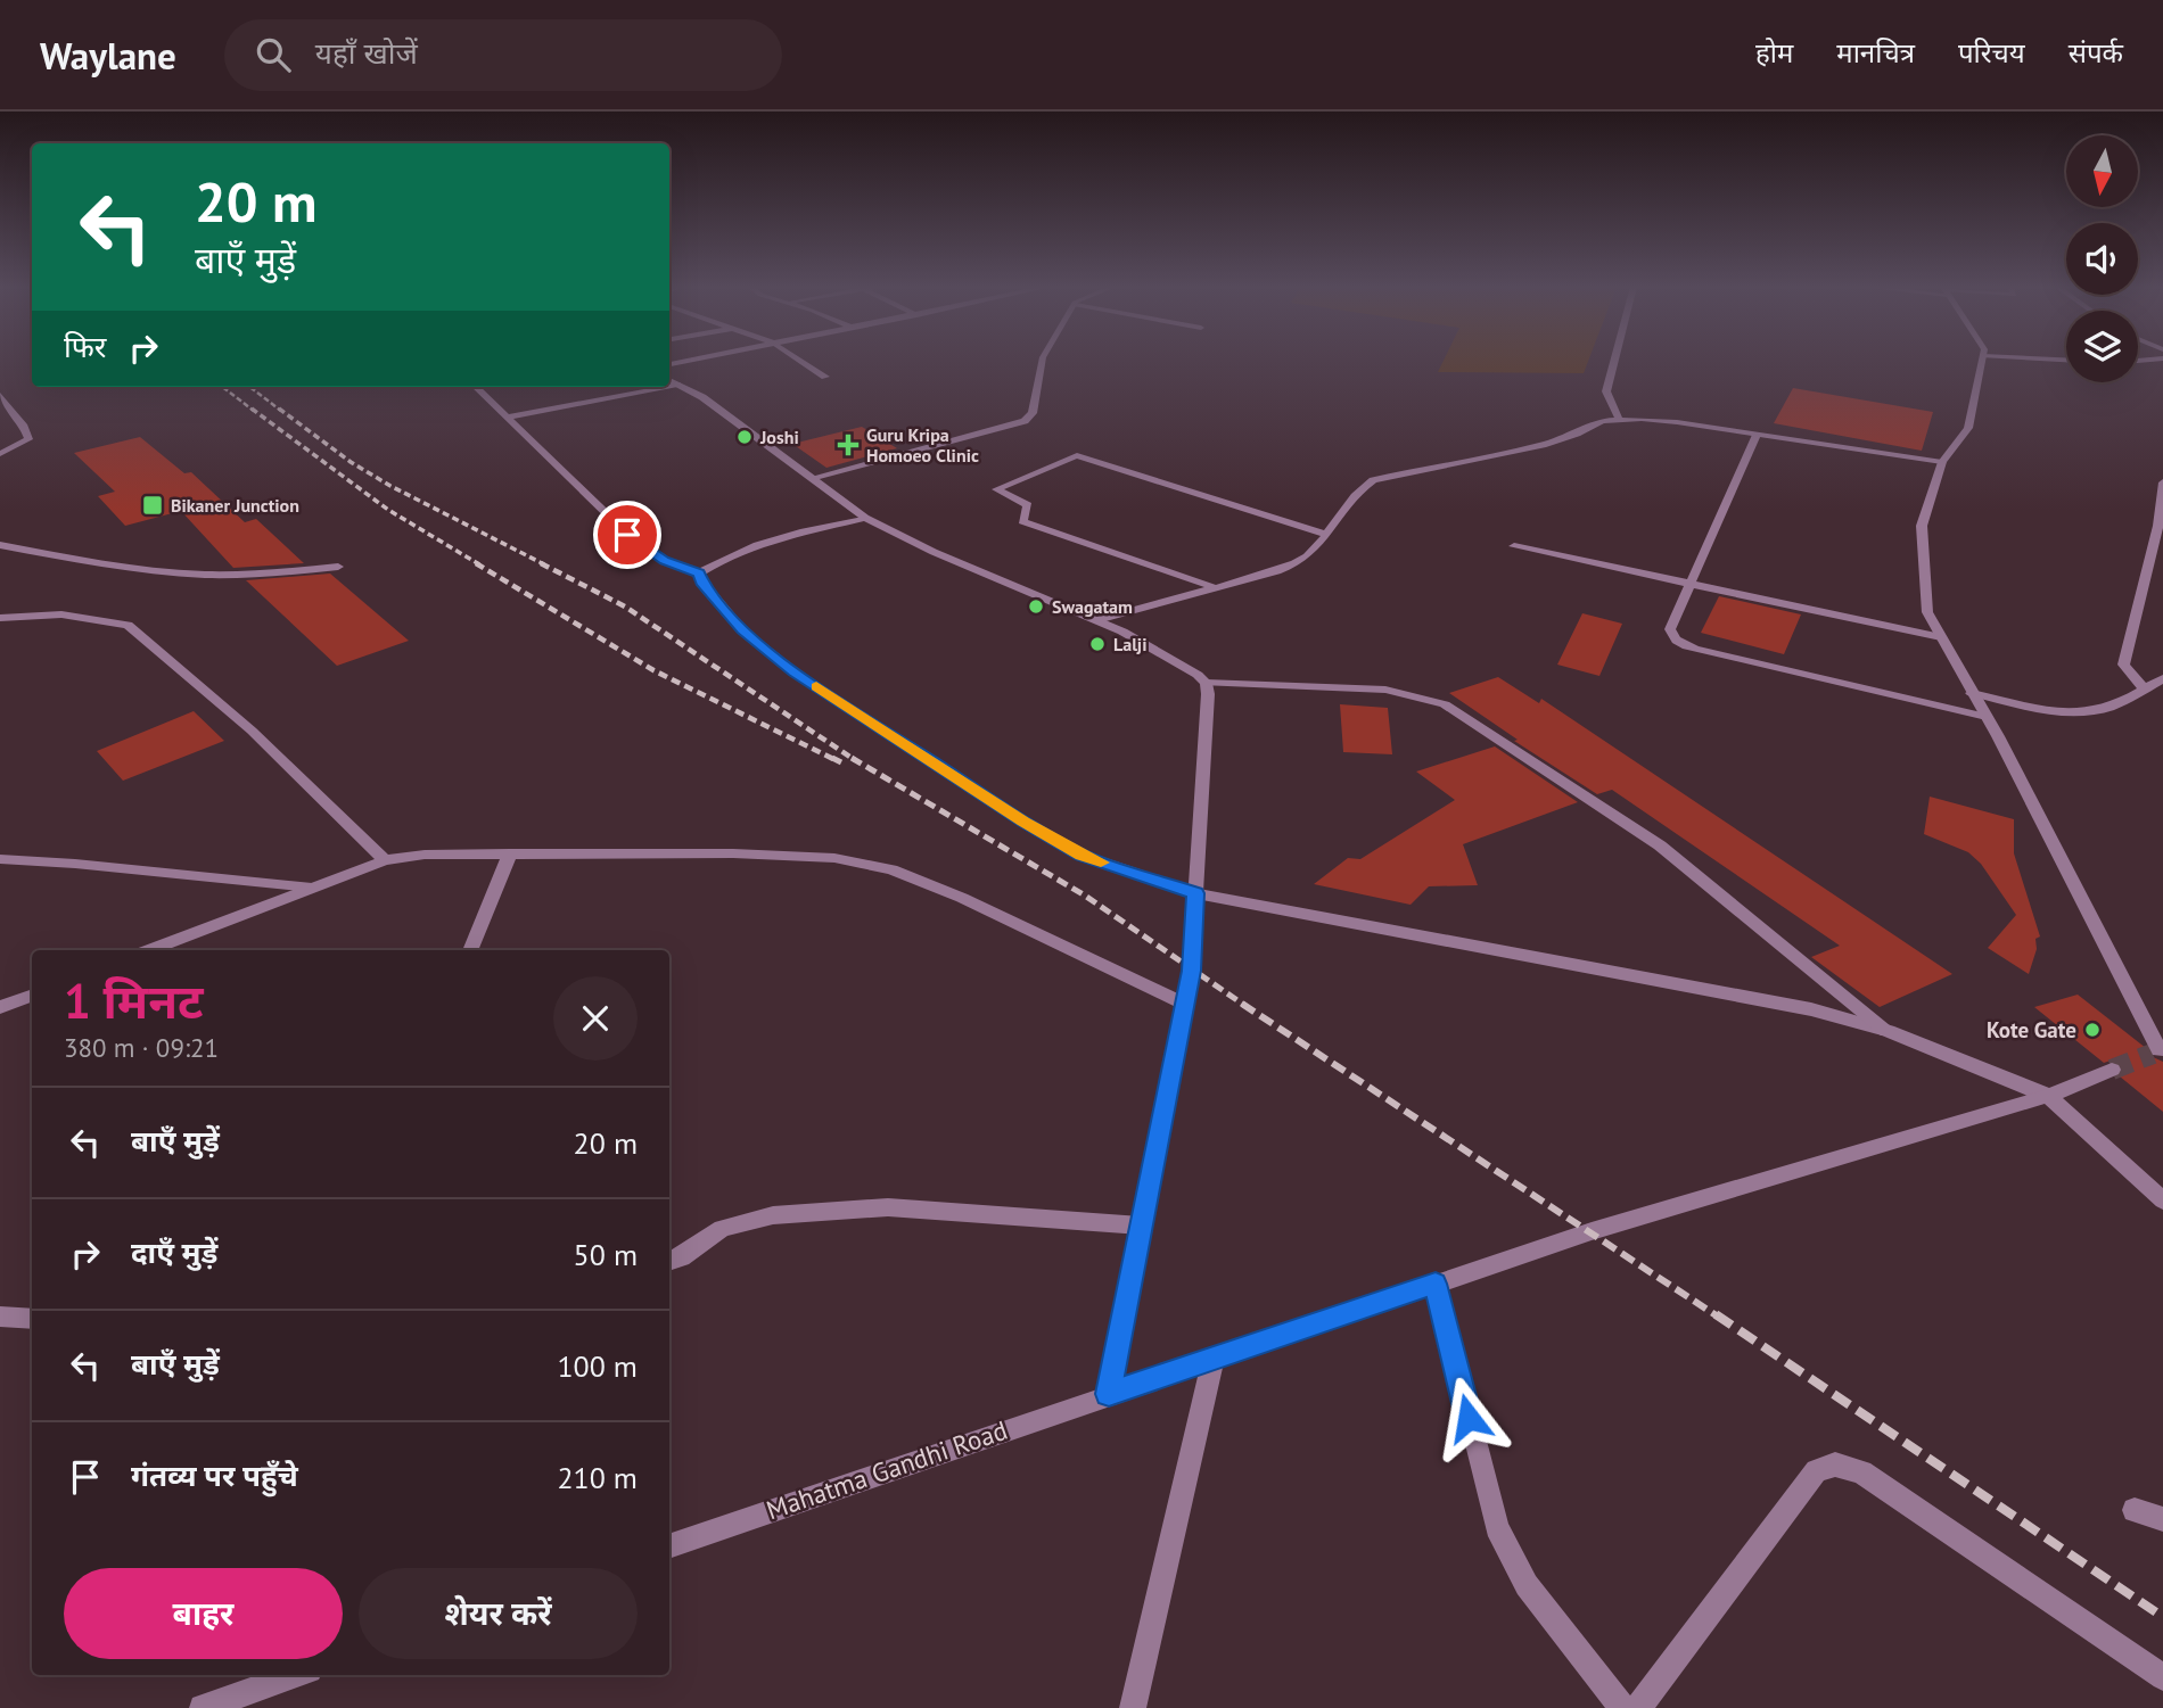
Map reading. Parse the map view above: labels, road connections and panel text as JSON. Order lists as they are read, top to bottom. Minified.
{"streets":{"street":["Mahatma Gandhi Road"]},"places":{"other":["Joshi","Swagatam","Lalji","Kote Gate"],"health":["Guru Kripa Homoeo Clinic"],"transit":["Bikaner Junction"]},"north":"bottom","page":{"header":"Waylane","search":"यहाँ खोजें","nav":["होम","मानचित्र","परिचय","संपर्क"],"turn":["20 m","बाएँ मुड़ें"],"then":"फिर","heading":["1 मिनट","380 m · 09:21"],"list":[{"name":"बाएँ मुड़ें","value":"20 m"},{"name":"दाएँ मुड़ें","value":"50 m"},{"name":"बाएँ मुड़ें","value":"100 m"},{"name":"गंतव्य पर पहुँचे","value":"210 m"}],"buttons":["बाहर","शेयर करें"]}}
